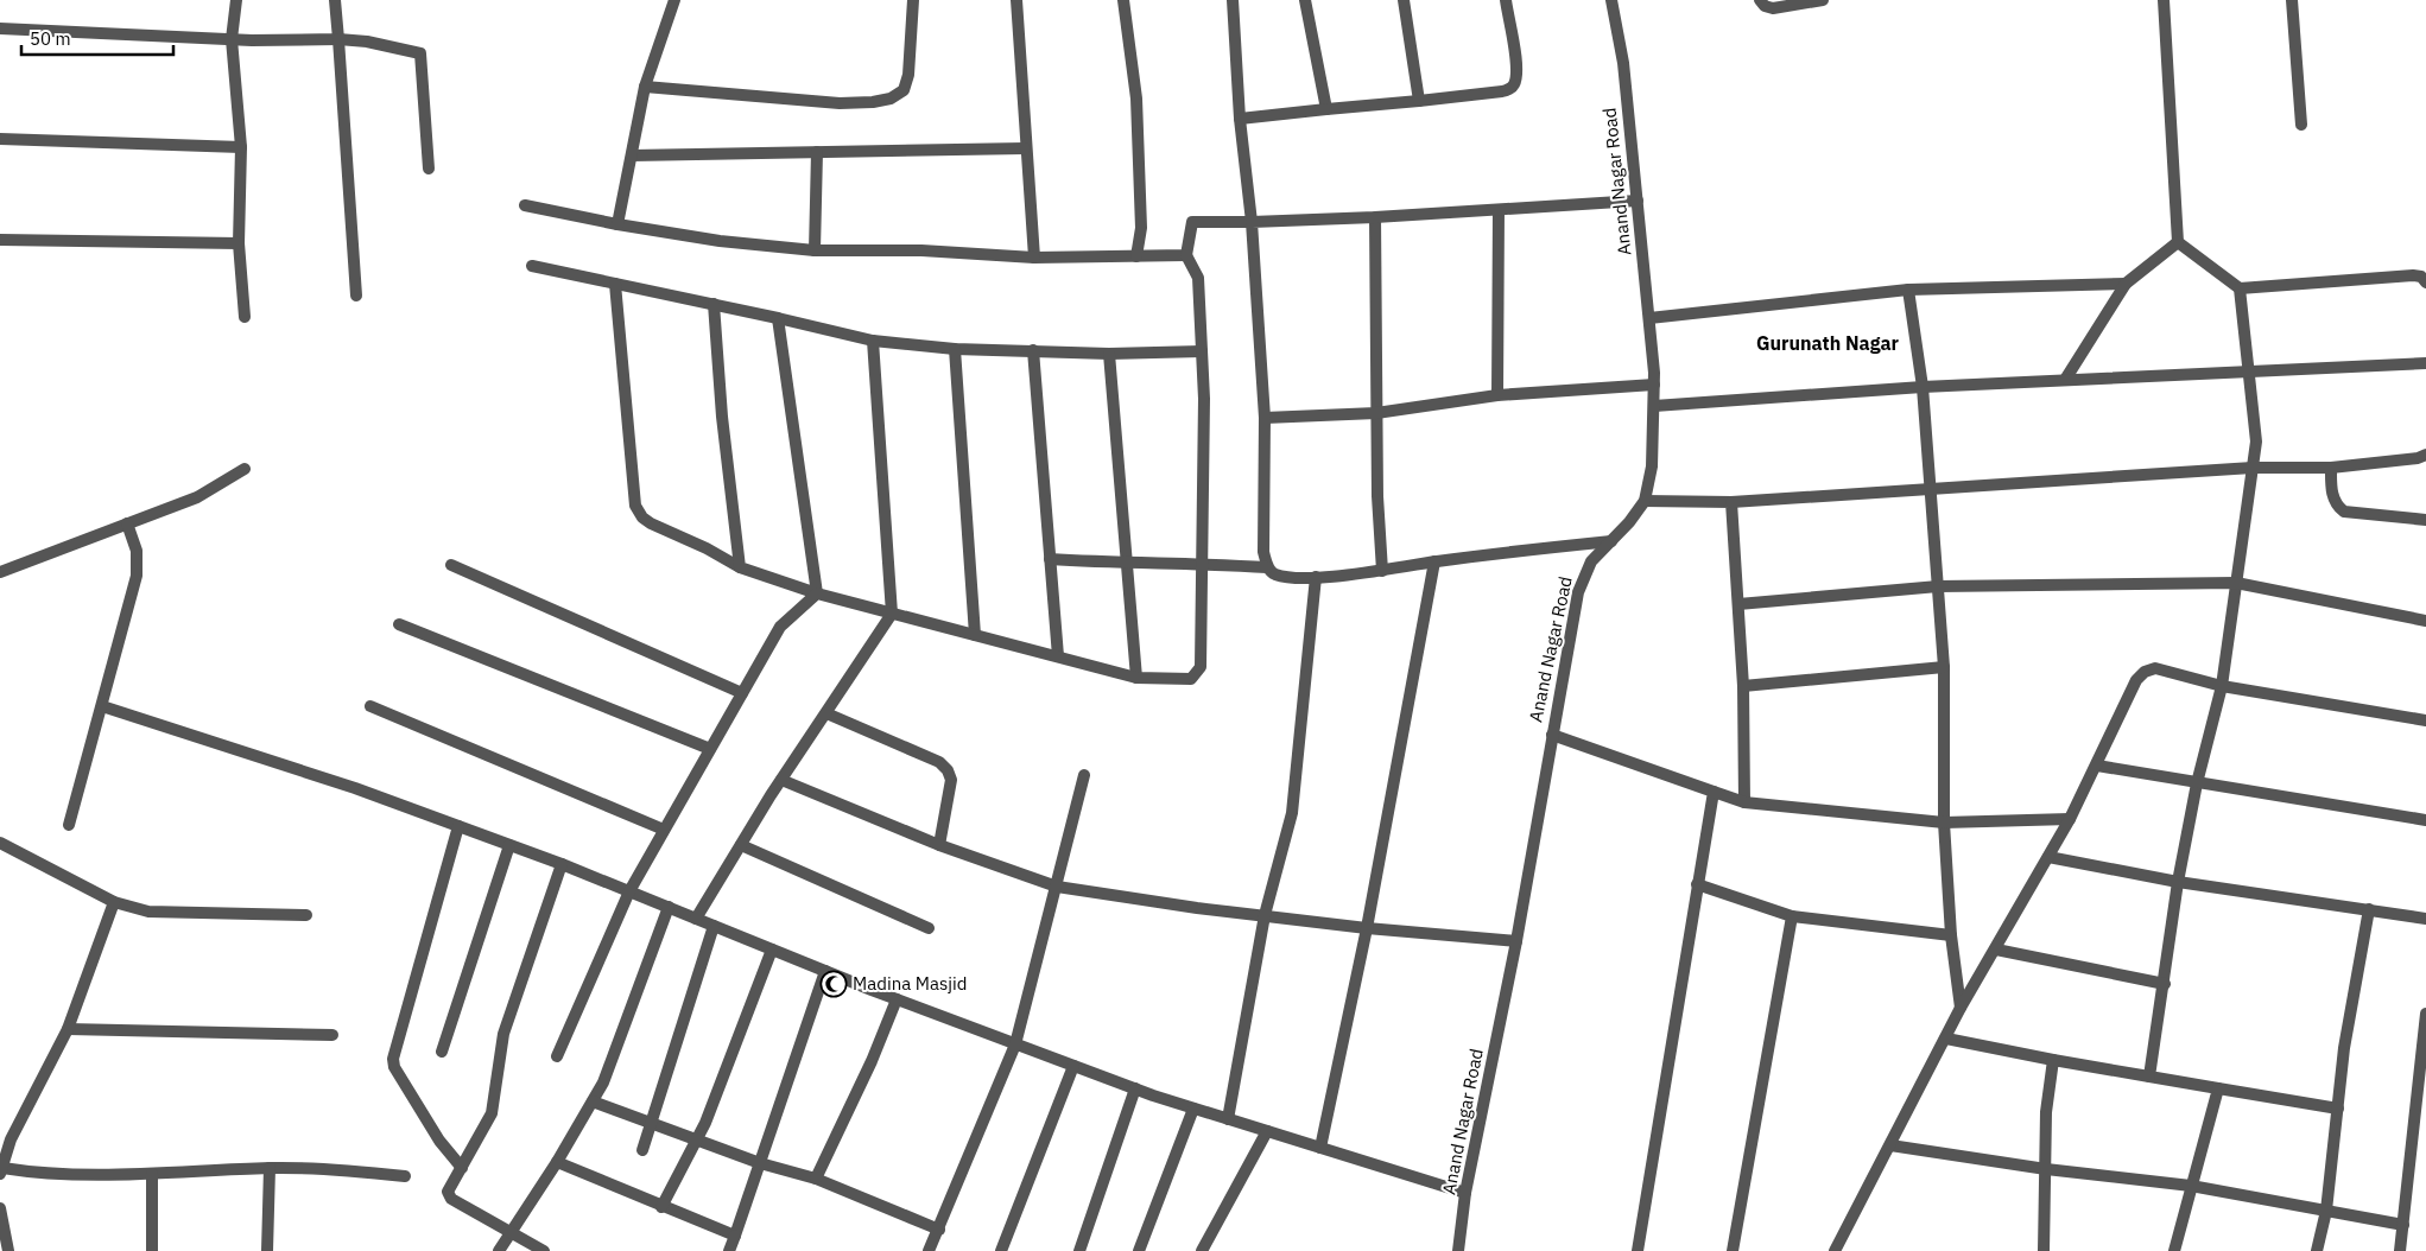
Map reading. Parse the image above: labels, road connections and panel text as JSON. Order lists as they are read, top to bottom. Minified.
{"streets":{"street":["Anand Nagar Road"]},"districts":["Gurunath Nagar"],"places":{"mosque":["Madina Masjid"]},"scale_bar":"50 m"}
